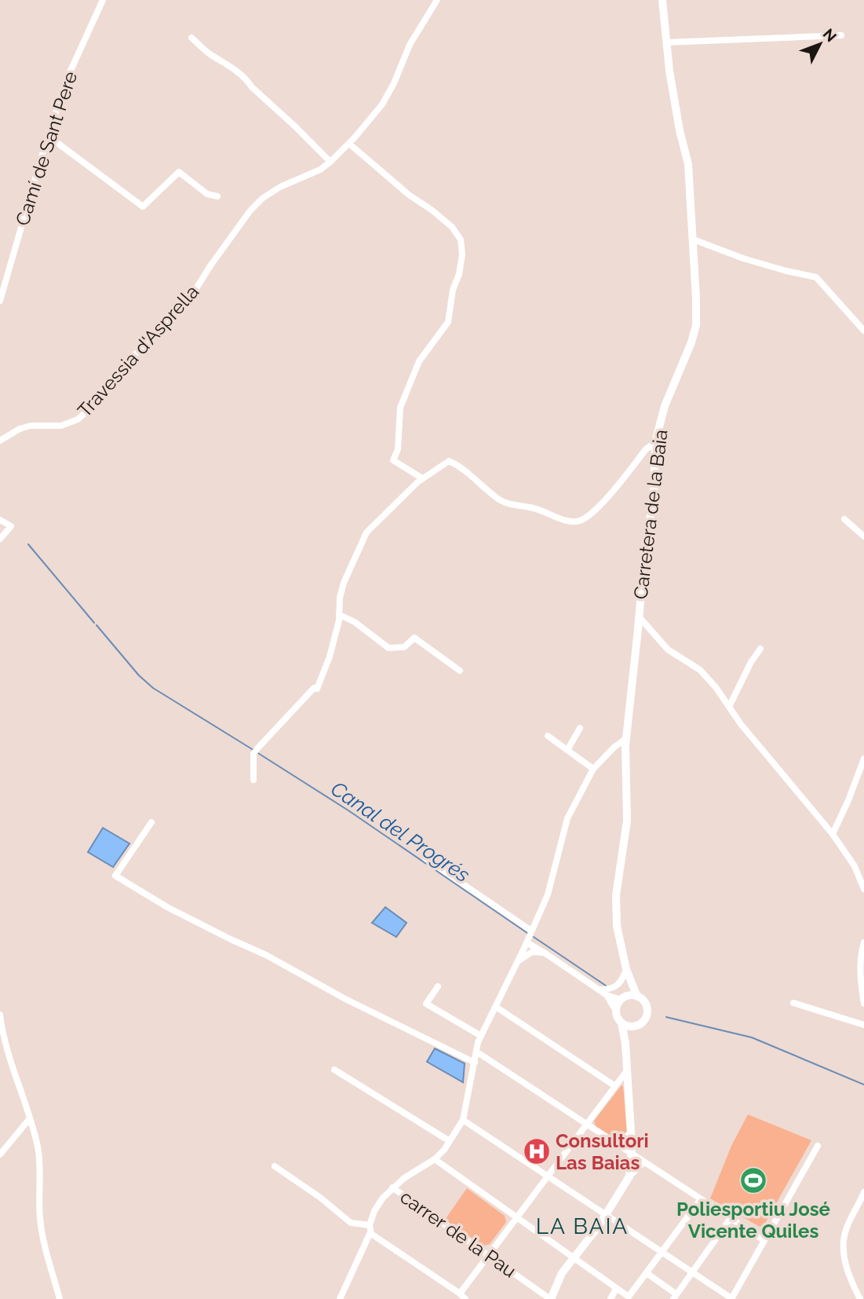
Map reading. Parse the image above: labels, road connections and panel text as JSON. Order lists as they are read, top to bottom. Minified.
{"streets":{"main road":["Carretera de la Baia"],"street":["Camí de Sant Pere","Travessia d'Asprella","carrer de la Pau"]},"districts":["LA BAIA"],"water":["Canal del Progrés"],"places":{"hospital":["Consultori Las Baias"],"sports":["Poliesportiu José Vicente Quiles"]},"north":"top right"}
